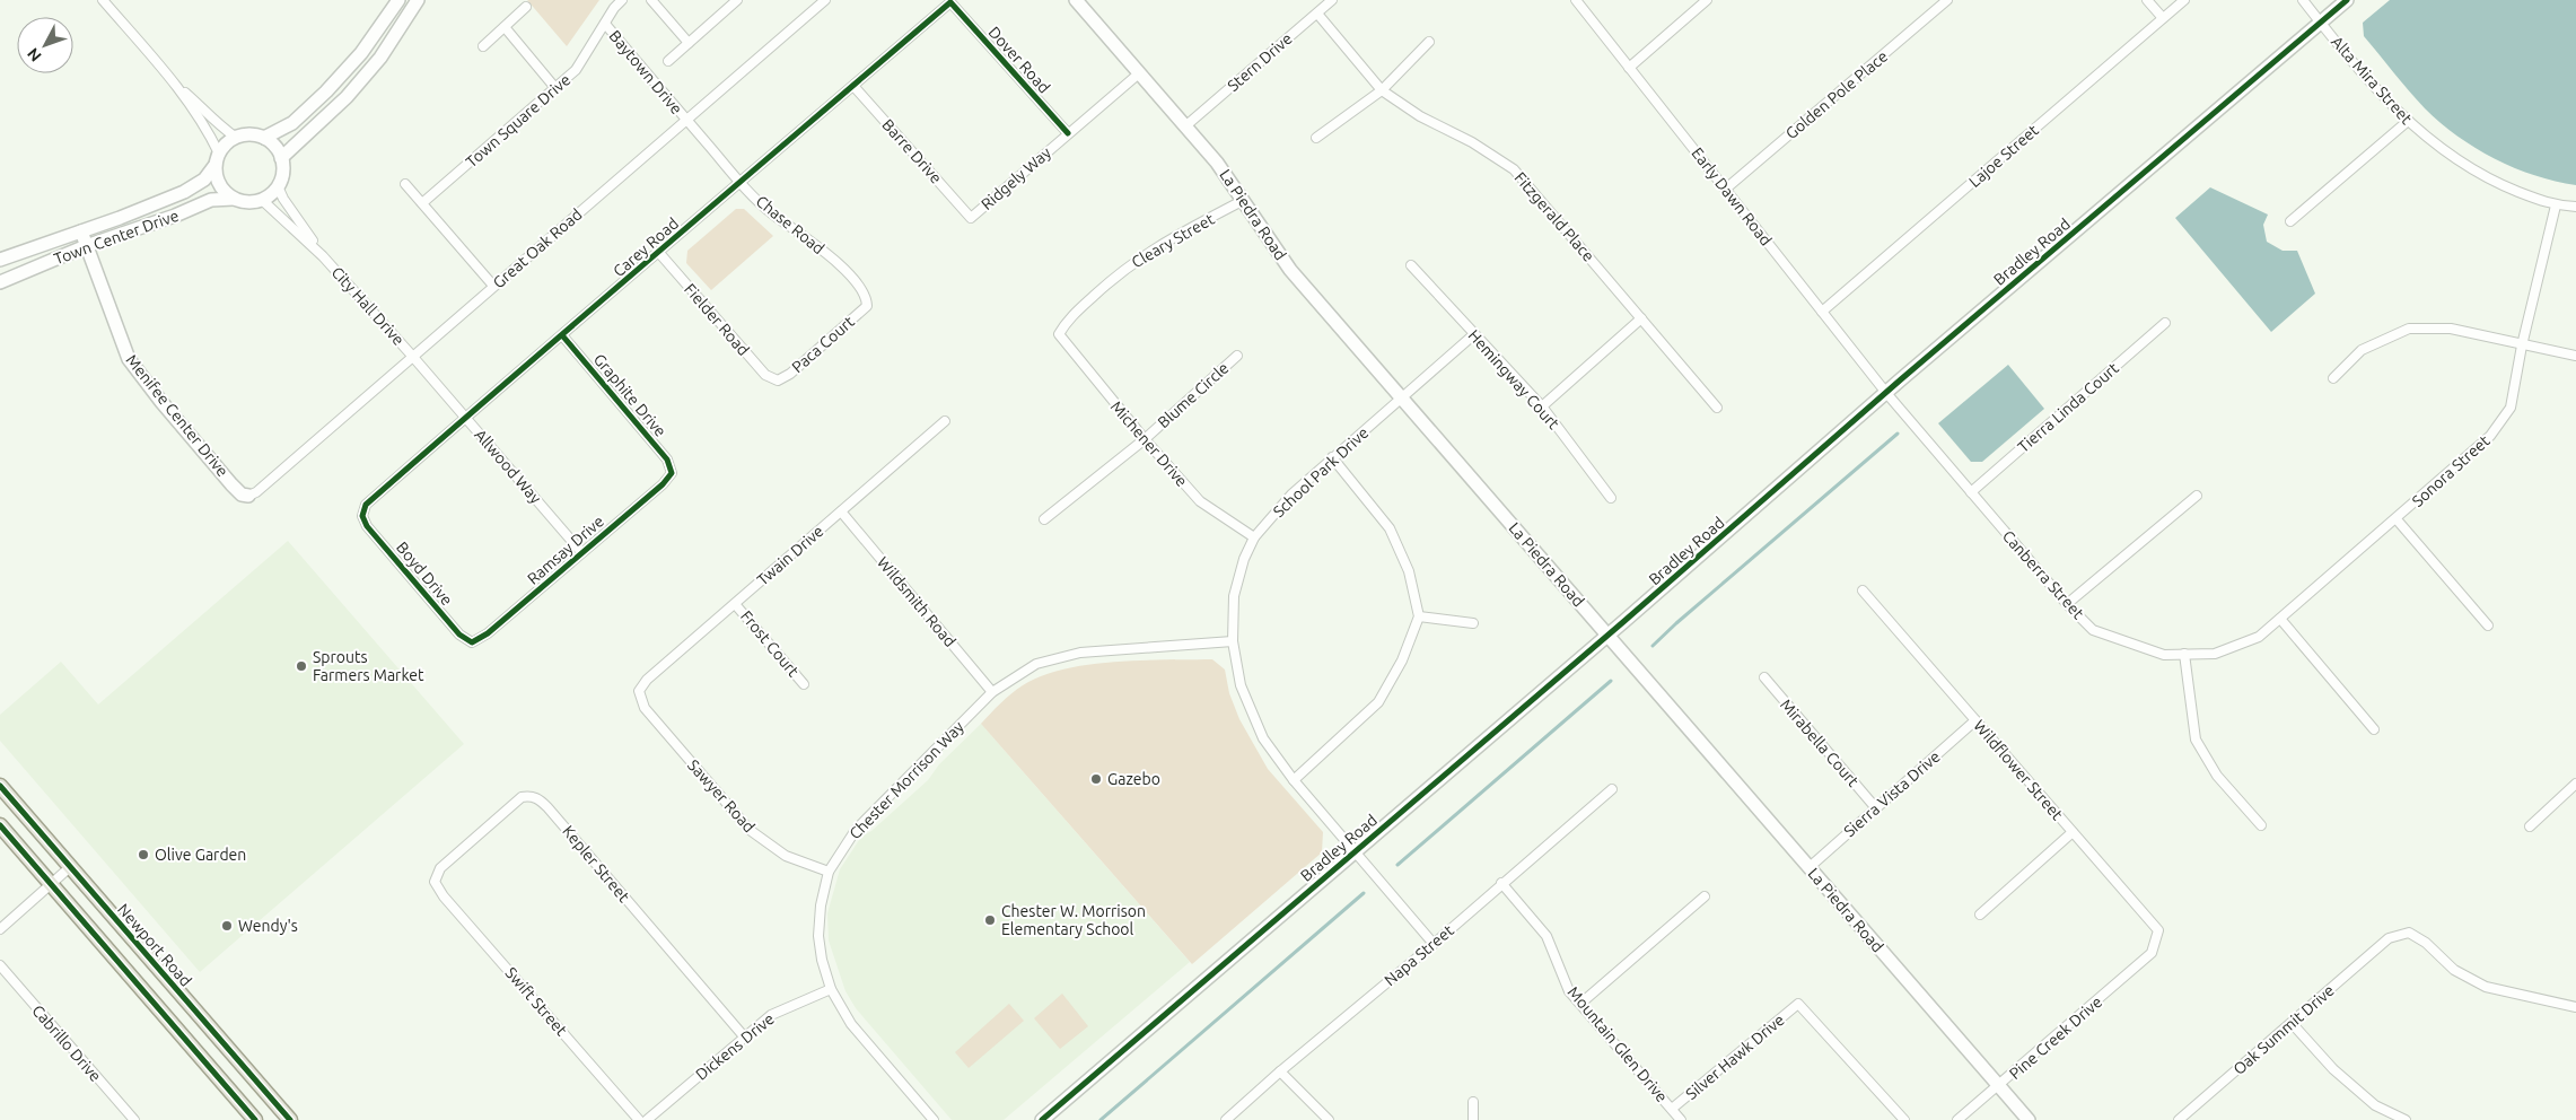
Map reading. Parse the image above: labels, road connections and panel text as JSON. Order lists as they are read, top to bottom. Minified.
{"streets":{"main road":["Newport Road"],"street":["Dover Road","Stern Drive","Baytown Drive","Alta Mira Street","Golden Pole Place","Town Square Drive","Barre Drive","Lajoe Street","Ridgely Way","Early Dawn Road","La Piedra Road","Fitzgerald Place","Chase Road","Town Center Drive","Cleary Street","Carey Road","Great Oak Road","Bradley Road","City Hall Drive","Fielder Road","Paca Court","Hemingway Court","Graphite Drive","Blume Circle","Tierra Linda Court","Menifee Center Drive","Michener Drive","Allwood Way","Sonora Street","School Park Drive","Ramsay Drive","Twain Drive","Boyd Drive","Canberra Street","Wildsmith Road","Frost Court","Mirabella Court","Wildflower Street","Chester Morrison Way","Sierra Vista Drive","Sawyer Road","Kepler Street","Napa Street","Swift Street","Oak Summit Drive","Pine Creek Drive","Cabrillo Drive","Mountain Glen Drive","Dickens Drive","Silver Hawk Drive"]},"crossings":[["Dover Road","Ridgely Way"],["Dover Road","Carey Road"],["Stern Drive","La Piedra Road"],["Stern Drive","Fitzgerald Place"],["Baytown Drive","Town Square Drive"],["Baytown Drive","Chase Road"],["Baytown Drive","Great Oak Road"],["Alta Mira Street","Bradley Road"],["Alta Mira Street","Sonora Street"],["Golden Pole Place","Early Dawn Road"],["Barre Drive","Ridgely Way"],["Barre Drive","Carey Road"],["Lajoe Street","Early Dawn Road"],["Ridgely Way","La Piedra Road"],["Early Dawn Road","Bradley Road"],["Early Dawn Road","Canberra Street"],["La Piedra Road","Cleary Street"],["La Piedra Road","Bradley Road"],["La Piedra Road","School Park Drive"],["La Piedra Road","Sierra Vista Drive"],["La Piedra Road","Pine Creek Drive"],["Chase Road","Carey Road"],["Chase Road","Great Oak Road"],["Chase Road","Paca Court"],["Town Center Drive","City Hall Drive"],["Town Center Drive","Menifee Center Drive"],["Cleary Street","Michener Drive"],["Carey Road","Fielder Road"],["Carey Road","Graphite Drive"],["Carey Road","Allwood Way"],["Carey Road","Boyd Drive"],["Great Oak Road","City Hall Drive"],["Great Oak Road","Menifee Center Drive"],["Great Oak Road","Allwood Way"],["Bradley Road","School Park Drive"],["Bradley Road","Canberra Street"],["City Hall Drive","Allwood Way"],["Fielder Road","Paca Court"],["Hemingway Court","School Park Drive"],["Graphite Drive","Ramsay Drive"],["Blume Circle","Michener Drive"],["Tierra Linda Court","Canberra Street"],["Michener Drive","School Park Drive"],["Allwood Way","Ramsay Drive"],["Sonora Street","Canberra Street"],["School Park Drive","Chester Morrison Way"],["School Park Drive","Napa Street"],["Ramsay Drive","Boyd Drive"],["Twain Drive","Wildsmith Road"],["Twain Drive","Frost Court"],["Twain Drive","Sawyer Road"],["Wildsmith Road","Chester Morrison Way"],["Mirabella Court","Sierra Vista Drive"],["Wildflower Street","Sierra Vista Drive"],["Wildflower Street","Pine Creek Drive"],["Chester Morrison Way","Sawyer Road"],["Chester Morrison Way","Dickens Drive"],["Kepler Street","Swift Street"],["Kepler Street","Dickens Drive"],["Napa Street","Mountain Glen Drive"],["Mountain Glen Drive","Silver Hawk Drive"]],"places":["Sprouts Farmers Market","Gazebo","Olive Garden","Chester W. Morrison Elementary School","Wendy's"],"north":"bottom left"}
